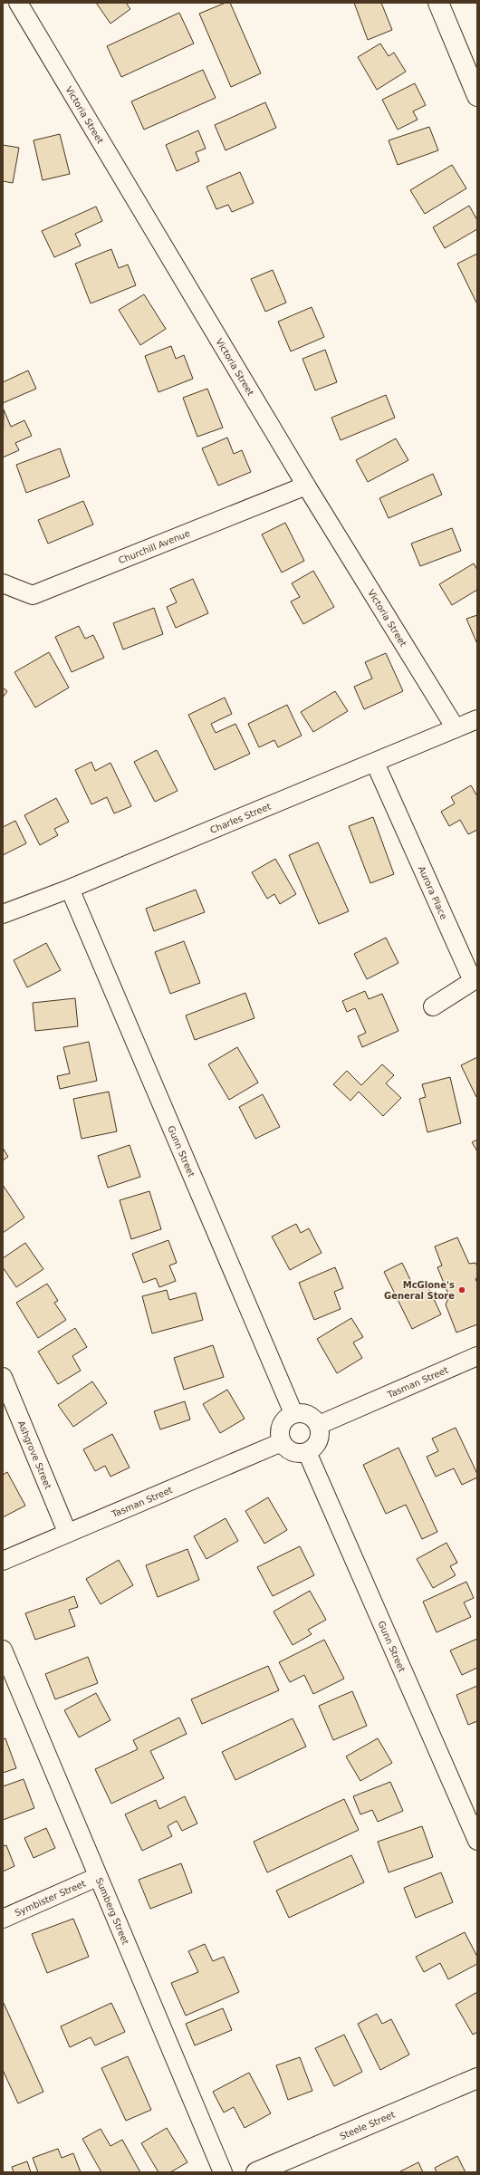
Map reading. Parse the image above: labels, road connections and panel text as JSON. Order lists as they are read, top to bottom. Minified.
{"streets":{"street":["Victoria Street","Churchill Avenue","Charles Street","Aurora Place","Gunn Street","Tasman Street","Ashgrove Street","Symbister Street","Sumberg Street","Steele Street"]},"crossings":[["Victoria Street","Churchill Avenue"],["Victoria Street","Charles Street"],["Charles Street","Aurora Place"],["Charles Street","Gunn Street"],["Gunn Street","Tasman Street"],["Tasman Street","Ashgrove Street"],["Symbister Street","Sumberg Street"]],"places":["McGlone's General Store"]}
